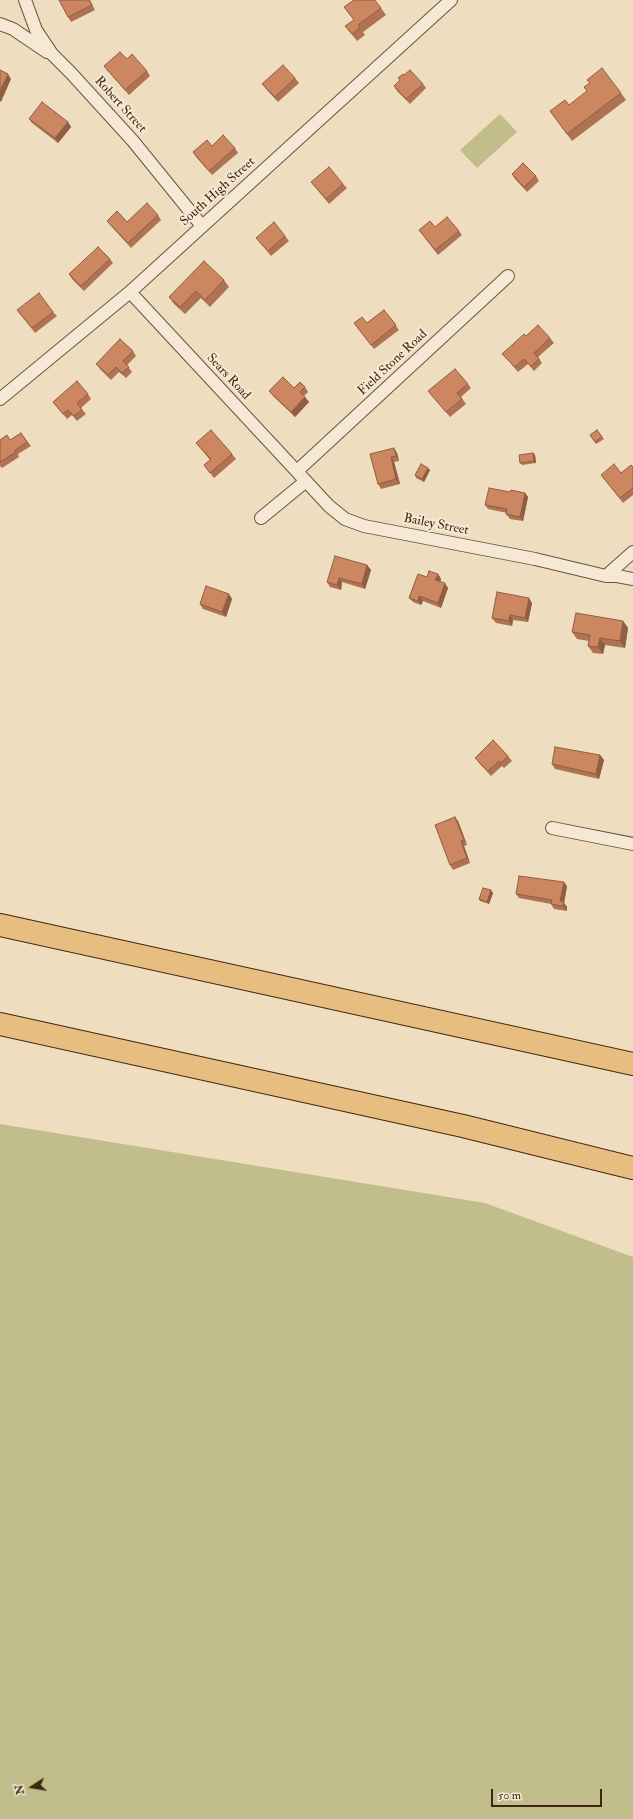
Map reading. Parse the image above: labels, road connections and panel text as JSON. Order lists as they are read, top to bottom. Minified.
{"streets":{"street":["Robert Street","South High Street","Field Stone Road","Sears Road","Bailey Street"]},"crossings":[["Robert Street","South High Street"],["South High Street","Sears Road"],["Field Stone Road","Sears Road"],["Sears Road","Bailey Street"]],"scale_bar":"50 m","north":"left"}
